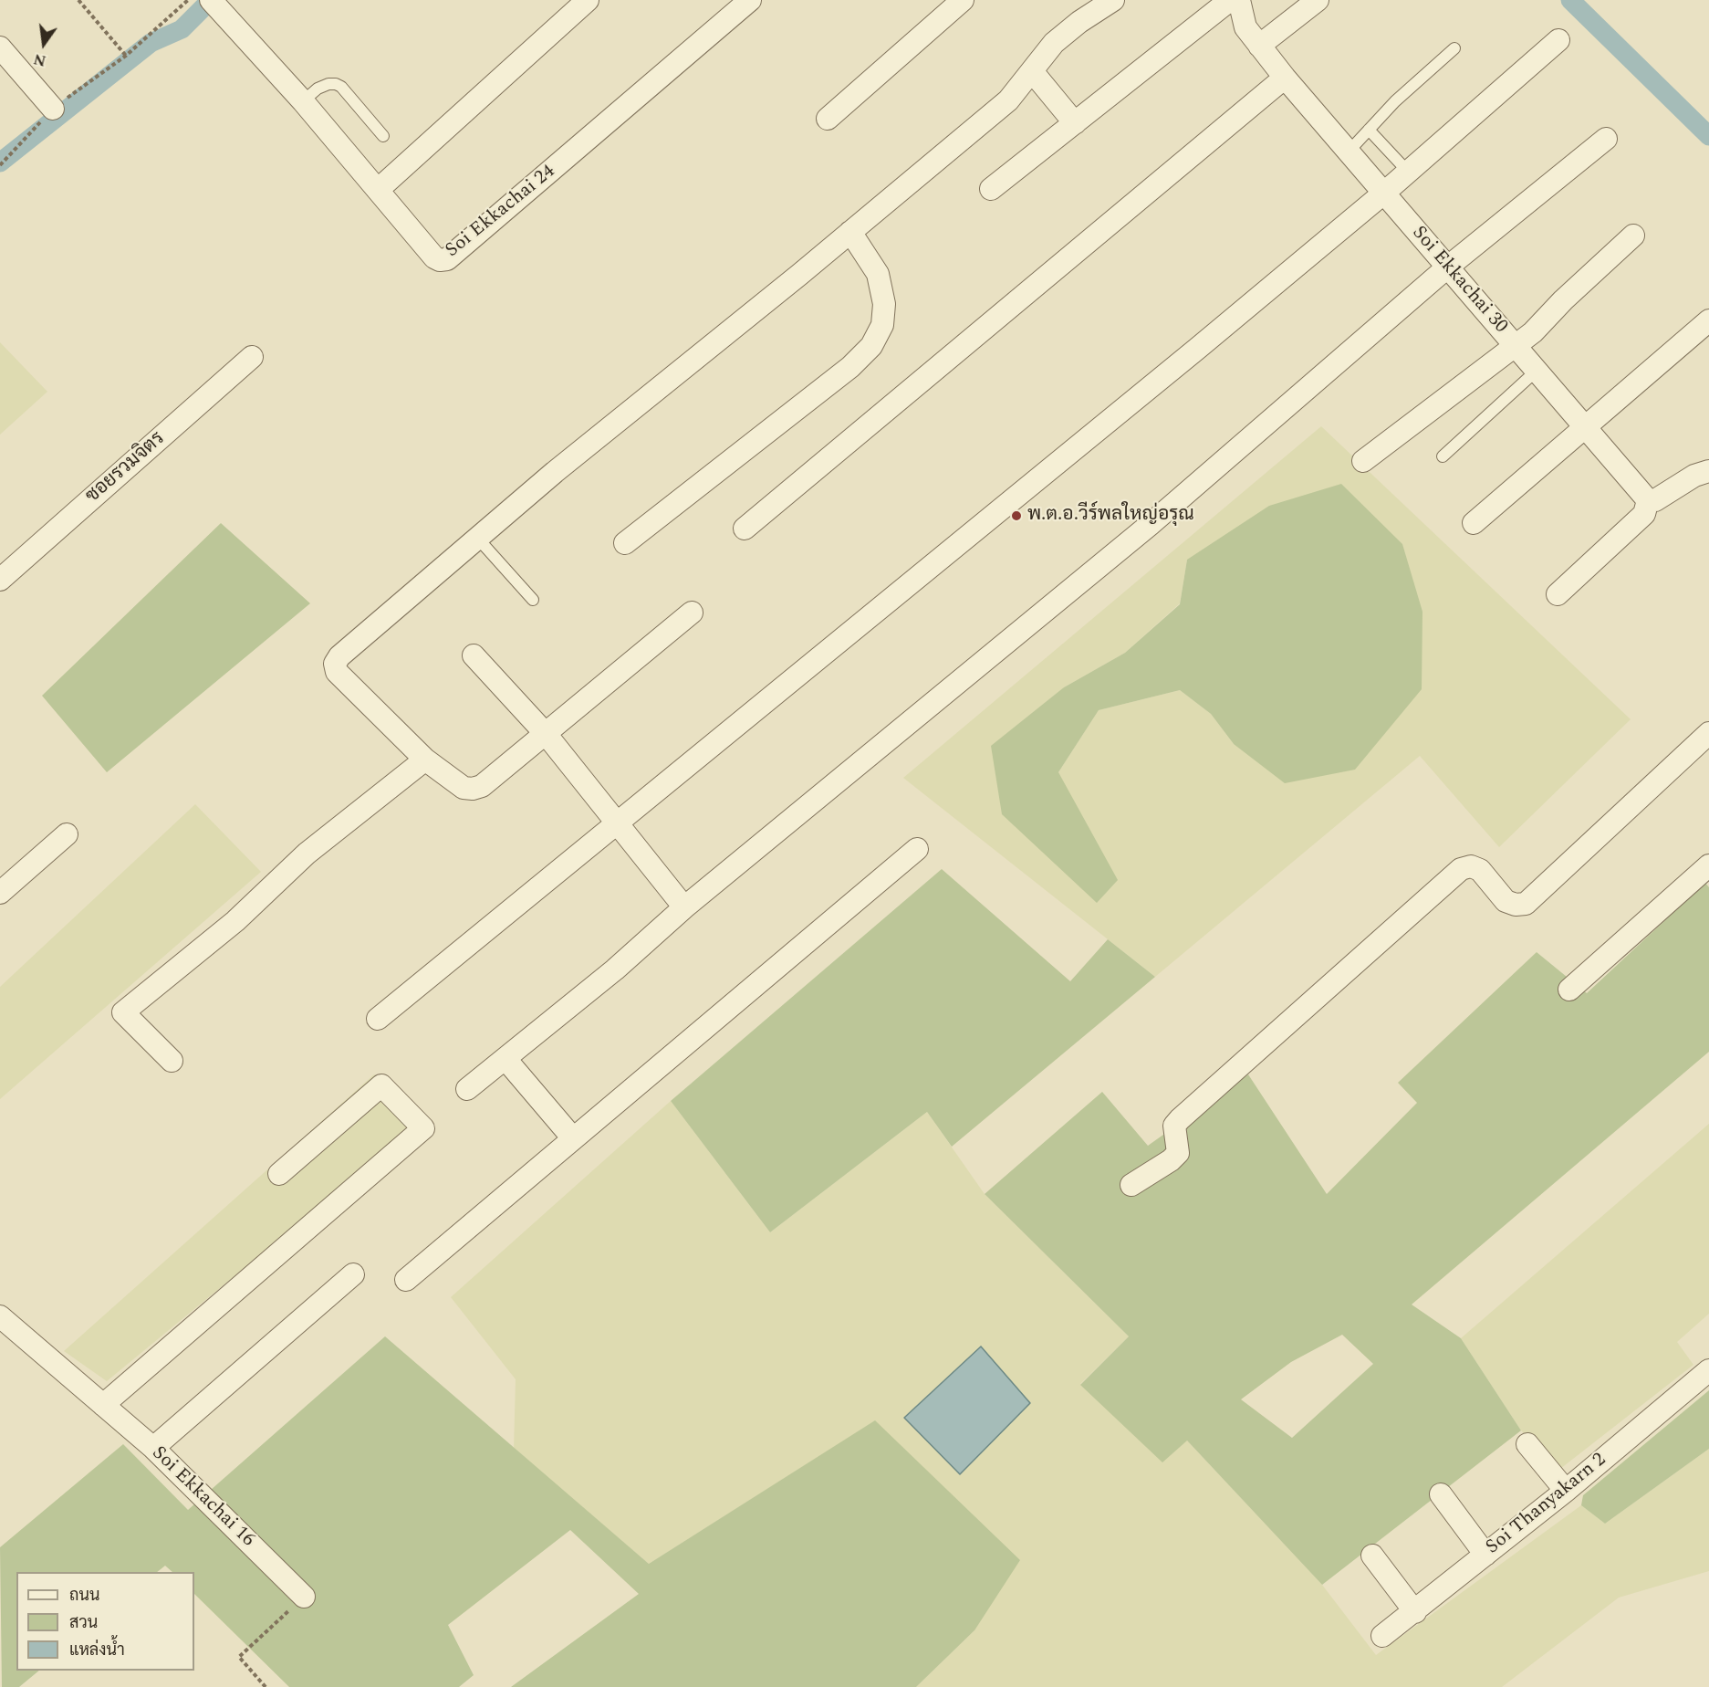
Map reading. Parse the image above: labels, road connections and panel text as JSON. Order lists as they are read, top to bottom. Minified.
{"streets":{"street":["Soi Ekkachai 24","Soi Ekkachai 30","ซอยรวมจิตร","Soi Ekkachai 16","Soi Thanyakarn 2"]},"places":["พ.ต.อ.วีร์พลใหญ่อรุณ"],"legend":["ถนน","สวน","แหล่งน้ำ"],"north":"bottom"}
